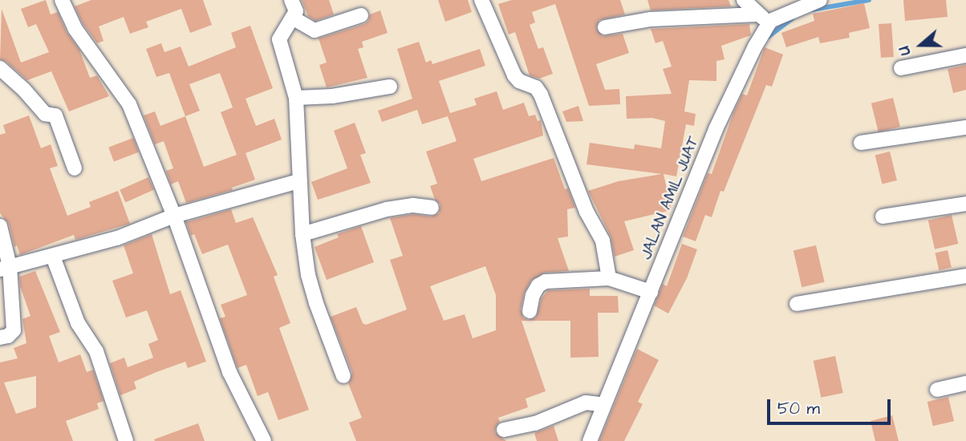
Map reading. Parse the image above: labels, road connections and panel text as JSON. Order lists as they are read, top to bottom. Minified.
{"streets":{"street":["JALAN AMIL JUAT"]},"scale_bar":"50 m","north":"left"}
